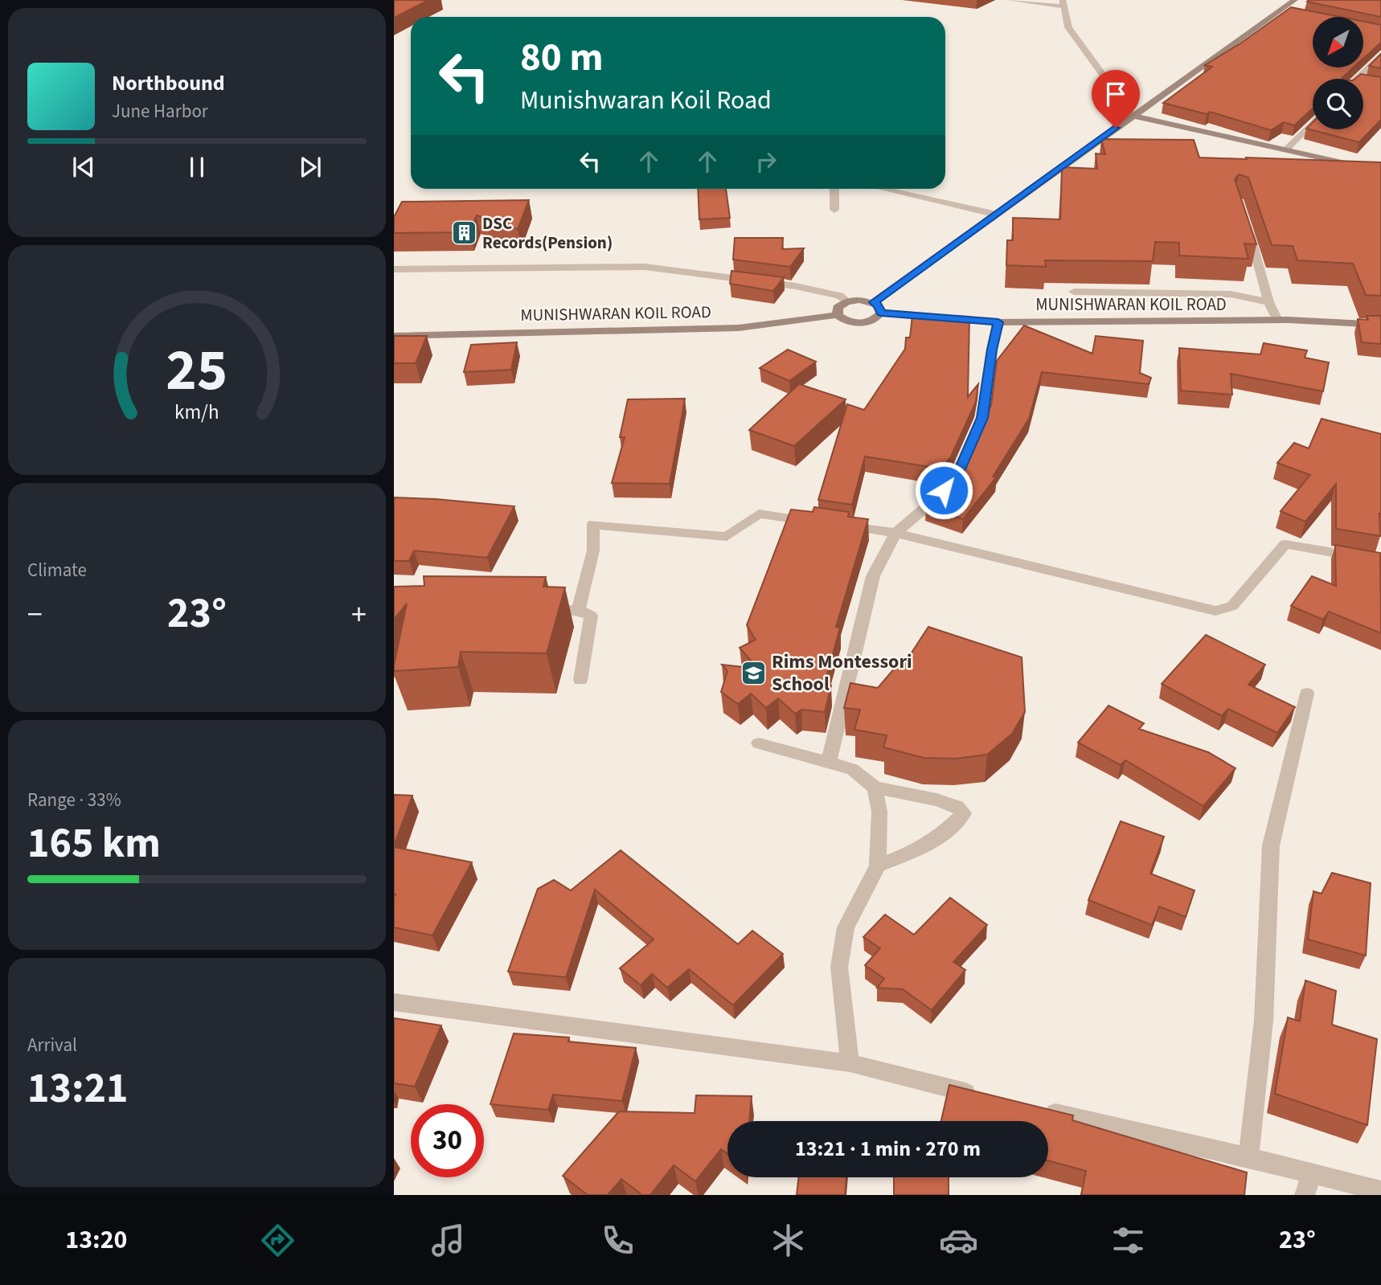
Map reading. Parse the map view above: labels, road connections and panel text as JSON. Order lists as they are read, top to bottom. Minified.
{"streets":{"street":["MUNISHWARAN KOIL ROAD"]},"places":{"building":["DSC Records(Pension)"],"school or university":["Rims Montessori School"]},"north":"bottom left","page":{"turn":["80 m","Munishwaran Koil Road"],"song":["Northbound","June Harbor"],"tile":["Climate",["Range · 33%","165 km"],["Arrival","13:21"]],"heat":["−","23°","+"],"limit":"30","trip":"13:21 · 1 min · 270 m","tabs":["13:20","23°"],"gauge":["25","km/h"]}}
